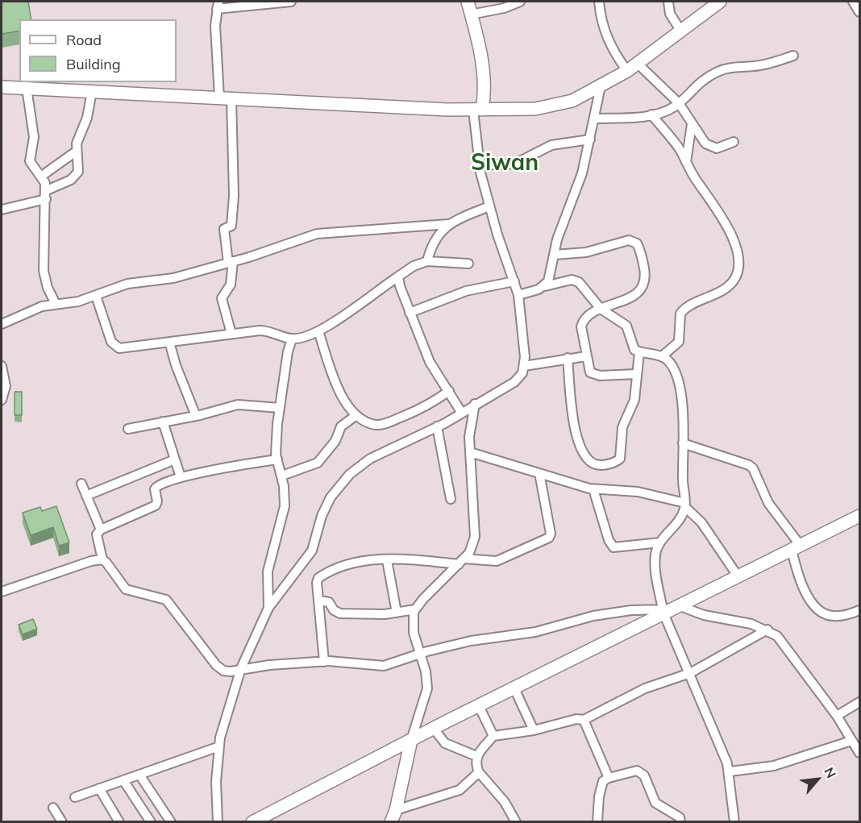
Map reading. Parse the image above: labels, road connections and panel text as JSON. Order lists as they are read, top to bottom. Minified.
{"districts":["Siwan"],"legend":["Road","Building"],"north":"top right"}
